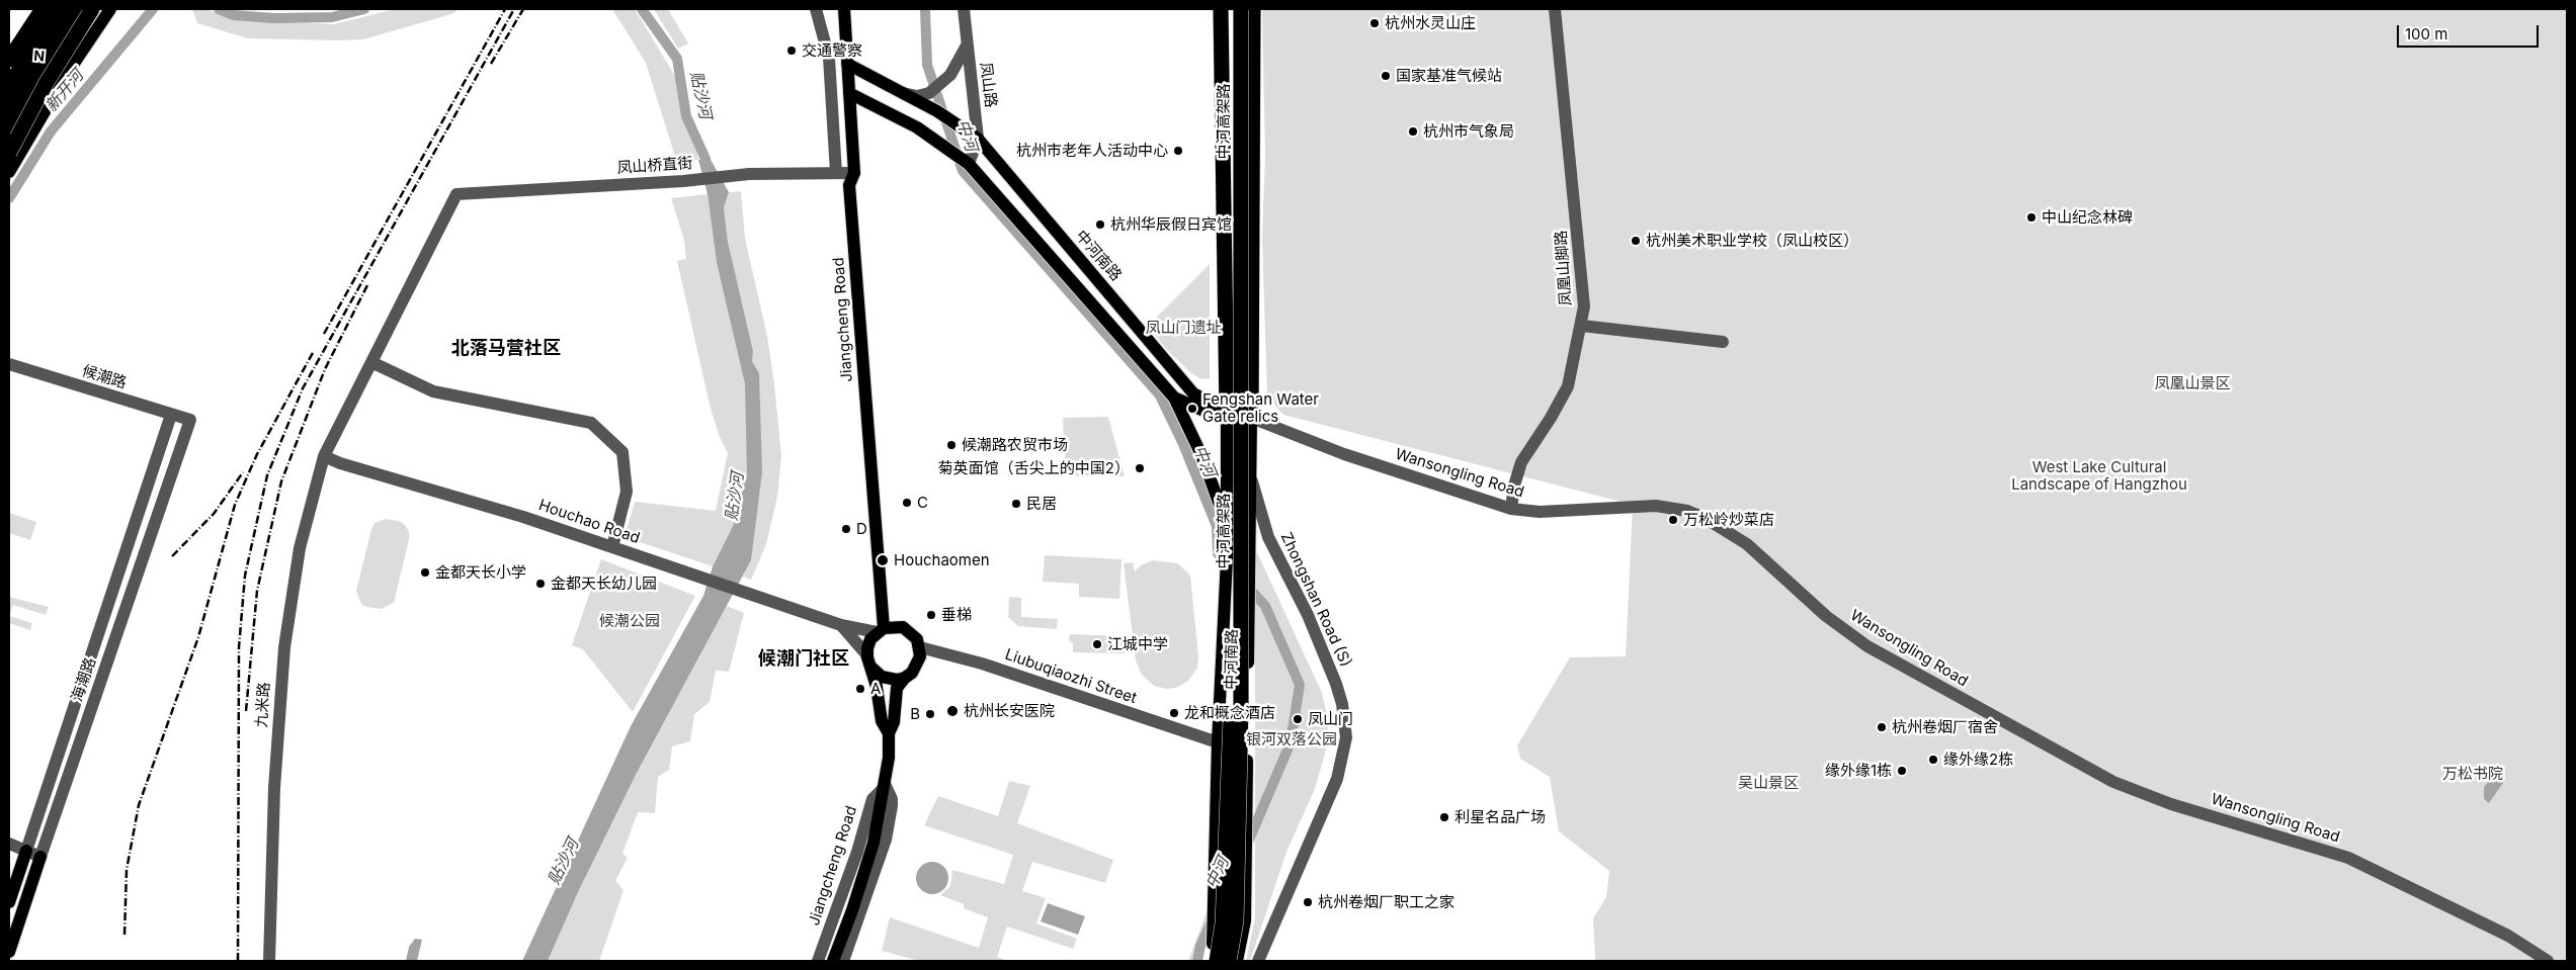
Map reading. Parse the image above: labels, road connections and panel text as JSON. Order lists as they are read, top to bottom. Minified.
{"streets":{"highway":["中河高架路"],"main road":["中河南路","Jiangcheng Road","海潮路"],"street":["凤山路","凤山桥直街","凤凰山脚路","候潮路","Wansongling Road","Houchao Road","Zhongshan Road (S)","Liubuqiaozhi Street","九米路"]},"crossings":[["凤山路","中河南路"],["凤山桥直街","Jiangcheng Road"],["凤山桥直街","九米路"],["中河南路","Jiangcheng Road"],["中河南路","Wansongling Road"],["中河南路","Zhongshan Road (S)"],["中河南路","Liubuqiaozhi Street"],["凤凰山脚路","Wansongling Road"],["Jiangcheng Road","Houchao Road"],["Jiangcheng Road","Liubuqiaozhi Street"],["候潮路","海潮路"],["Houchao Road","Liubuqiaozhi Street"],["Houchao Road","九米路"]],"districts":["北落马营社区","候潮门社区"],"water":["新开河","贴沙河","中河"],"parks":["凤山门遗址","凤凰山景区","West Lake Cultural Landscape of Hangzhou","候潮公园","银河双落公园","万松书院","吴山景区"],"places":["杭州水灵山庄","交通警察","国家基准气候站","杭州市气象局","杭州市老年人活动中心","中山纪念林碑","杭州华辰假日宾馆","杭州美术职业学校（凤山校区）","Fengshan Water Gate relics","候潮路农贸市场","菊英面馆（舌尖上的中国2）","C","民居","万松岭炒菜店","D","Houchaomen","金都天长小学","金都天长幼儿园","垂梯","江城中学","A","杭州长安医院","龙和概念酒店","B","凤山门","杭州卷烟厂宿舍","缘外缘2栋","缘外缘1栋","利星名品广场","杭州卷烟厂职工之家"],"scale_bar":"100 m","north":"bottom"}
